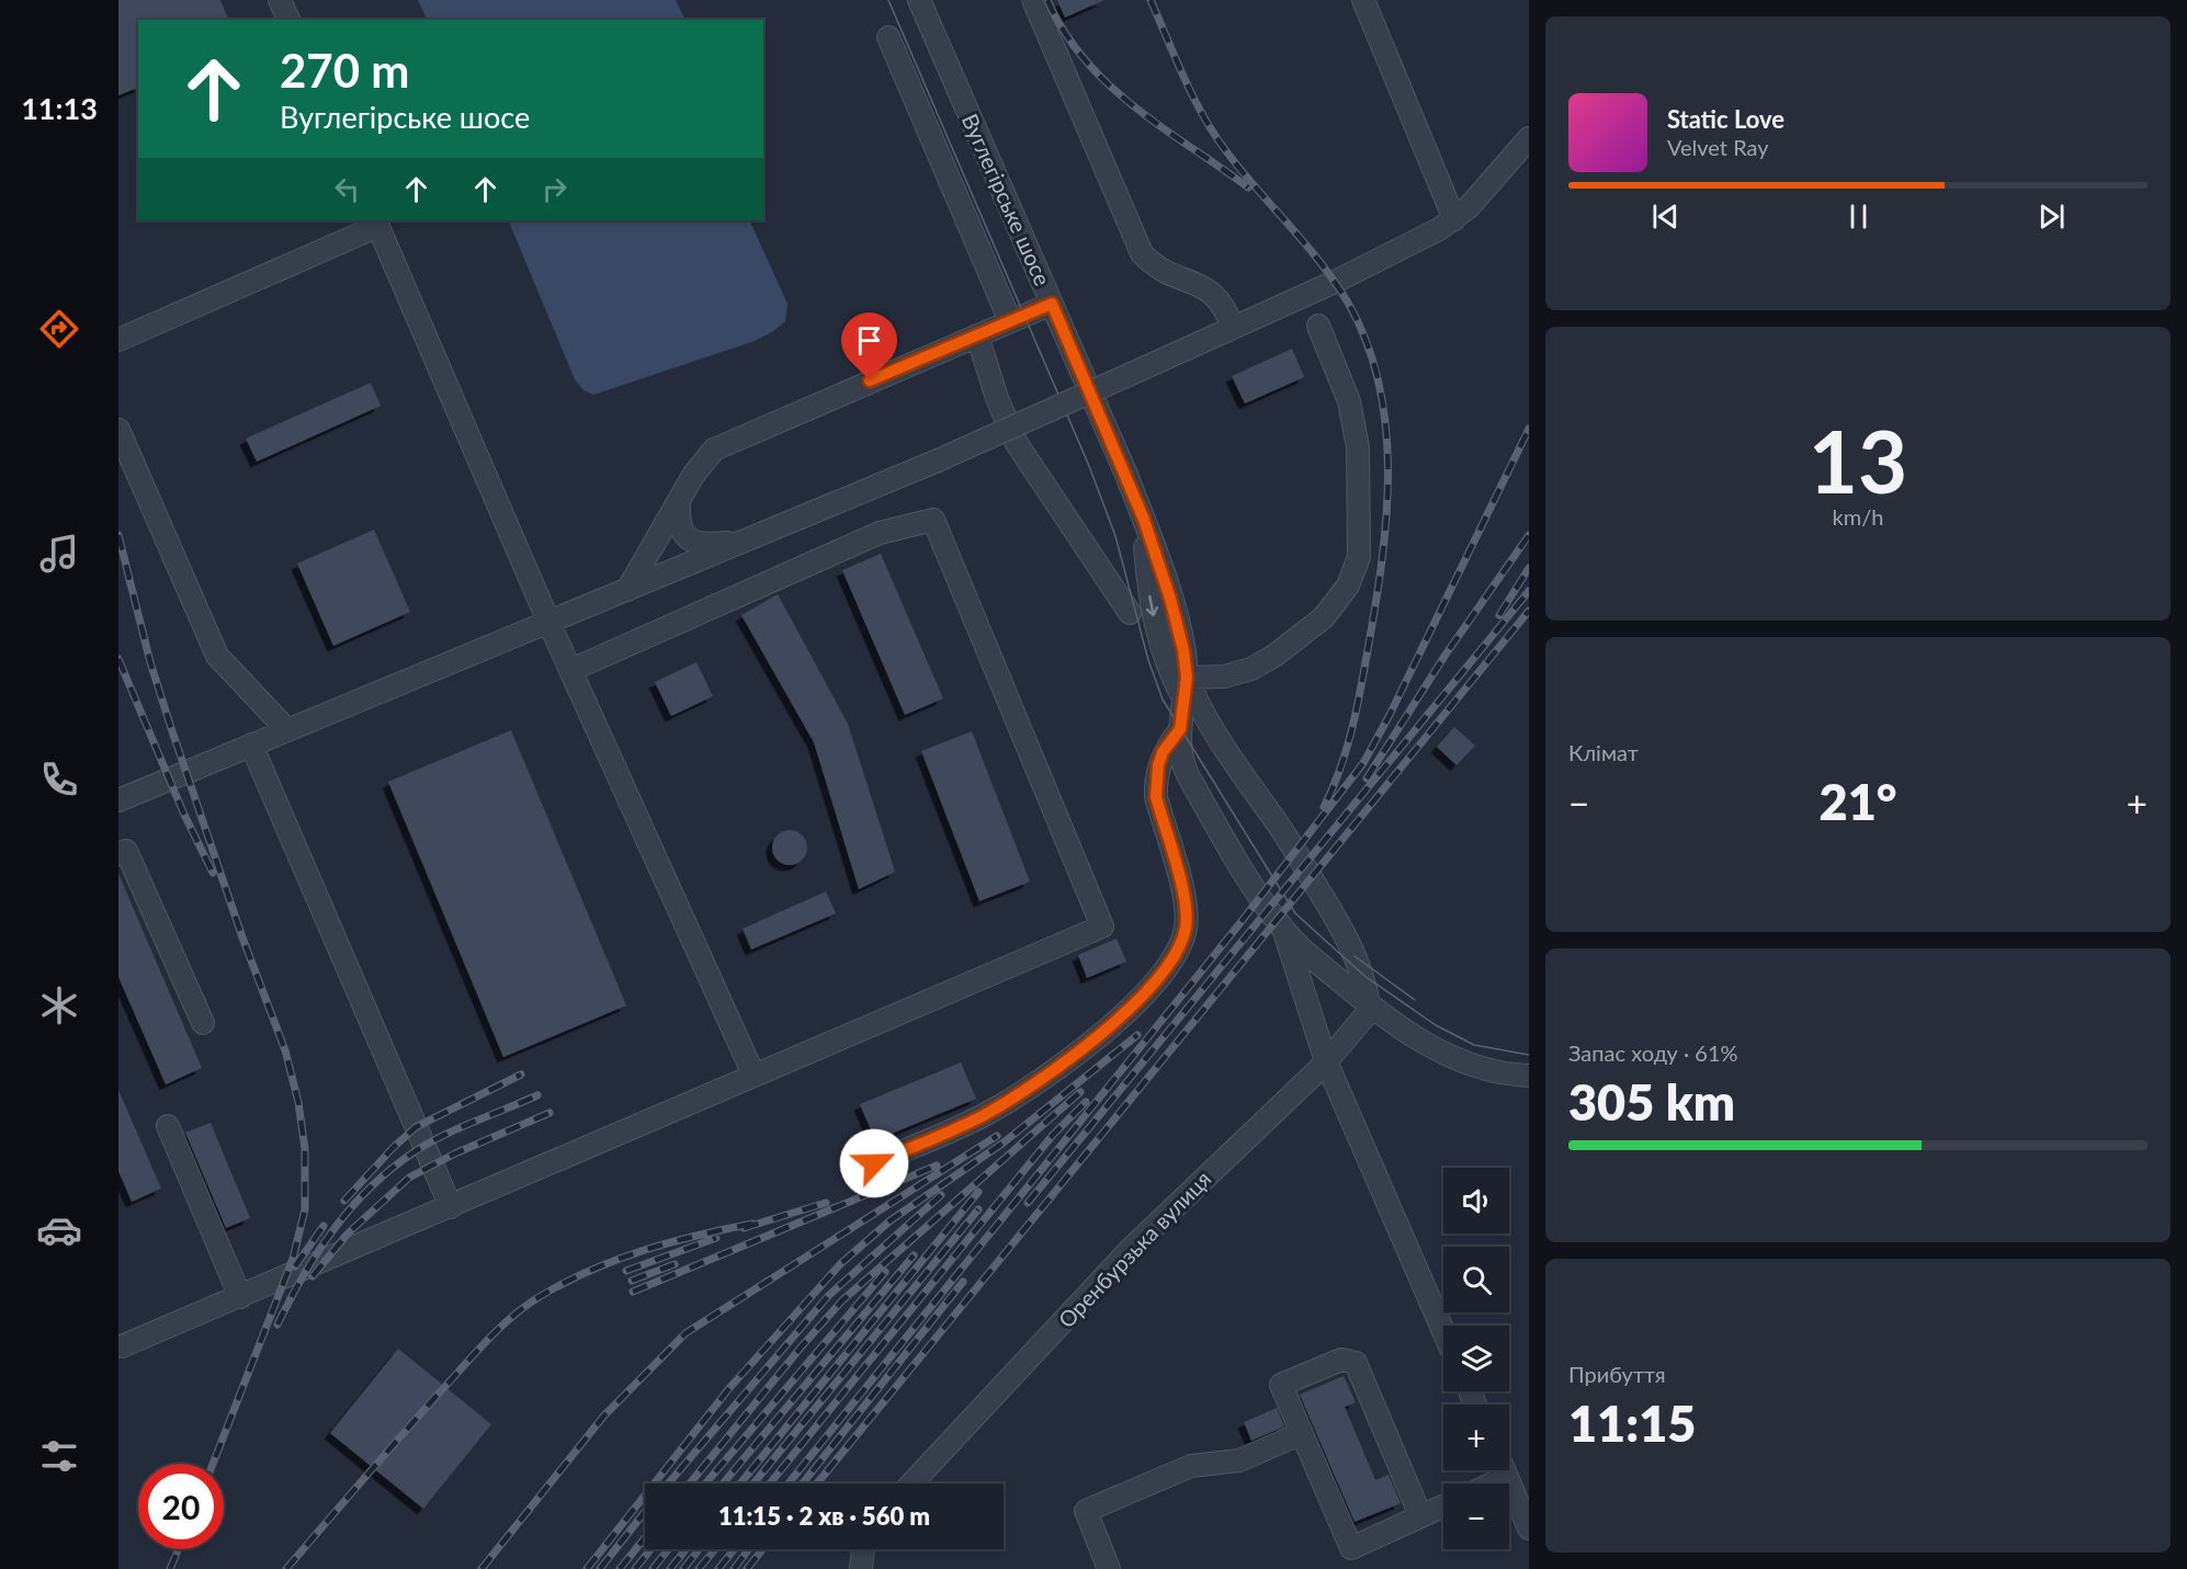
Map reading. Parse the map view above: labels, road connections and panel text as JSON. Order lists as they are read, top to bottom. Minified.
{"streets":{"street":["Вуглегірське шосе","Оренбурзька вулиця"]},"crossings":[["Вуглегірське шосе","Оренбурзька вулиця"]],"page":{"tabs":"11:13","turn":["270 m","Вуглегірське шосе"],"song":["Static Love","Velvet Ray"],"tile":[["13","km/h"],"Клімат",["Запас ходу · 61%","305 km"],["Прибуття","11:15"]],"heat":["−","21°","+"],"map_buttons":["+","−"],"limit":"20","trip":"11:15 · 2 хв · 560 m"}}
